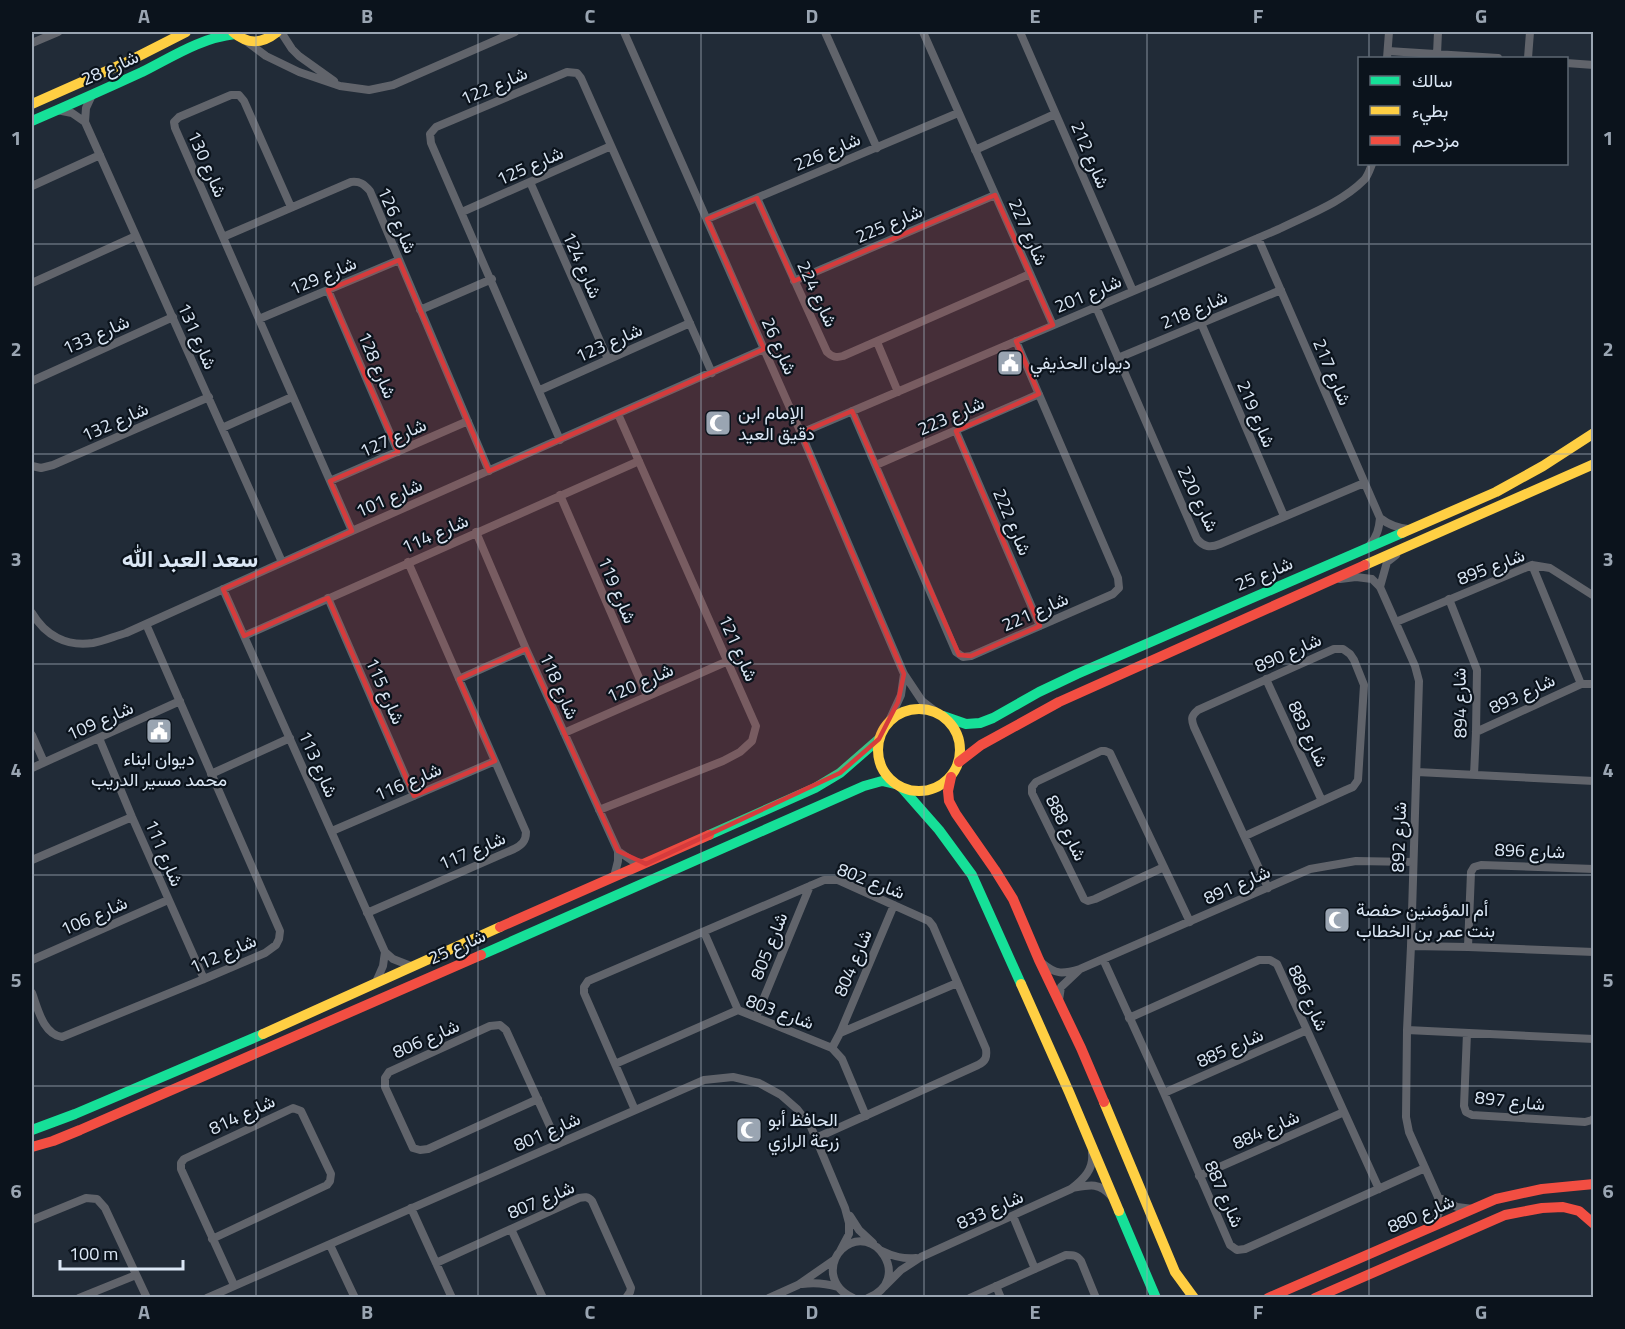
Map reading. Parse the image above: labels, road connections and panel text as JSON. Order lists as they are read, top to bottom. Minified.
{"streets":{"street":["شارع 28","شارع 122","شارع 226","شارع 212","شارع 130","شارع 125","شارع 126","شارع 225","شارع 227","شارع 124","شارع 129","شارع 224","شارع 201","شارع 218","شارع 133","شارع 131","شارع 123","شارع 26","شارع 128","شارع 217","شارع 219","شارع 223","شارع 132","شارع 127","شارع 101","شارع 220","شارع 222","شارع 114","شارع 895","شارع 25","شارع 119","شارع 221","شارع 121","شارع 890","شارع 120","شارع 118","شارع 115","شارع 893","شارع 894","شارع 109","شارع 883","شارع 113","شارع 116","شارع 888","شارع 892","شارع 117","شارع 896","شارع 111","شارع 802","شارع 891","شارع 106","شارع 805","شارع 112","شارع 804","شارع 886","شارع 803","شارع 806","شارع 885","شارع 897","شارع 814","شارع 884","شارع 801","شارع 887","شارع 807","شارع 833","شارع 880"]},"crossings":[["شارع 122","شارع 125"],["شارع 122","شارع 123"],["شارع 122","شارع 101"],["شارع 226","شارع 227"],["شارع 226","شارع 224"],["شارع 226","شارع 26"],["شارع 212","شارع 201"],["شارع 130","شارع 126"],["شارع 130","شارع 129"],["شارع 130","شارع 127"],["شارع 130","شارع 101"],["شارع 125","شارع 124"],["شارع 126","شارع 129"],["شارع 126","شارع 127"],["شارع 126","شارع 101"],["شارع 225","شارع 227"],["شارع 225","شارع 224"],["شارع 227","شارع 224"],["شارع 227","شارع 201"],["شارع 124","شارع 123"],["شارع 129","شارع 128"],["شارع 201","شارع 26"],["شارع 201","شارع 217"],["شارع 201","شارع 220"],["شارع 201","شارع 221"],["شارع 218","شارع 217"],["شارع 218","شارع 219"],["شارع 218","شارع 220"],["شارع 133","شارع 131"],["شارع 131","شارع 132"],["شارع 131","شارع 101"],["شارع 26","شارع 101"],["شارع 26","شارع 25"],["شارع 128","شارع 127"],["شارع 217","شارع 220"],["شارع 219","شارع 220"],["شارع 223","شارع 222"],["شارع 223","شارع 221"],["شارع 101","شارع 121"],["شارع 101","شارع 113"],["شارع 101","شارع 112"],["شارع 222","شارع 221"],["شارع 114","شارع 119"],["شارع 114","شارع 121"],["شارع 114","شارع 118"],["شارع 114","شارع 115"],["شارع 114","شارع 113"],["شارع 114","شارع 117"],["شارع 895","شارع 893"],["شارع 895","شارع 894"],["شارع 895","شارع 892"],["شارع 119","شارع 120"],["شارع 121","شارع 120"],["شارع 121","شارع 118"],["شارع 890","شارع 883"],["شارع 890","شارع 891"],["شارع 120","شارع 118"],["شارع 115","شارع 116"],["شارع 893","شارع 894"],["شارع 109","شارع 111"],["شارع 109","شارع 112"],["شارع 113","شارع 116"],["شارع 113","شارع 117"],["شارع 116","شارع 117"],["شارع 888","شارع 891"],["شارع 892","شارع 891"],["شارع 892","شارع 887"],["شارع 111","شارع 106"],["شارع 111","شارع 112"],["شارع 802","شارع 805"],["شارع 802","شارع 804"],["شارع 802","شارع 803"],["شارع 802","شارع 801"],["شارع 891","شارع 887"],["شارع 805","شارع 803"],["شارع 804","شارع 803"],["شارع 886","شارع 885"],["شارع 886","شارع 884"],["شارع 886","شارع 887"],["شارع 806","شارع 801"],["شارع 885","شارع 887"],["شارع 814","شارع 801"],["شارع 884","شارع 887"],["شارع 801","شارع 833"]],"districts":["سعد العبد الله"],"places":{"public building":["ديوان الحذيفي","ديوان ابناء محمد مسير الدريب"],"mosque":["الإمام ابن دقيق العيد","أم المؤمنين حفصة بنت عمر بن الخطاب","الحافظ أبو زرعة الرازي"]},"legend":["سالك","بطيء","مزدحم"],"scale_bar":"100 m","grid":{"columns":["A","B","C","D","E","F","G"],"rows":["1","2","3","4","5","6"]}}
